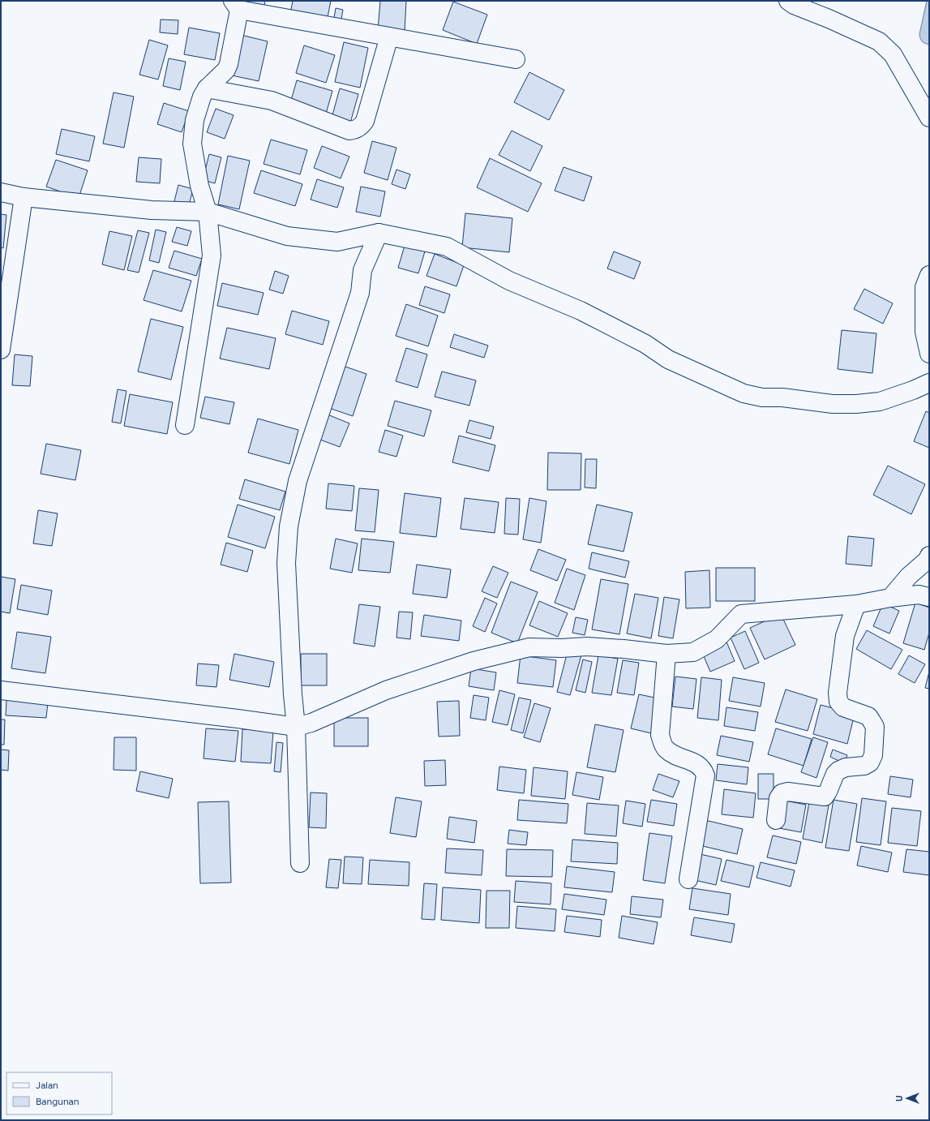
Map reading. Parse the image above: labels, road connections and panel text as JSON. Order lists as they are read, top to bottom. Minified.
{"legend":["Jalan","Bangunan"],"north":"left"}
